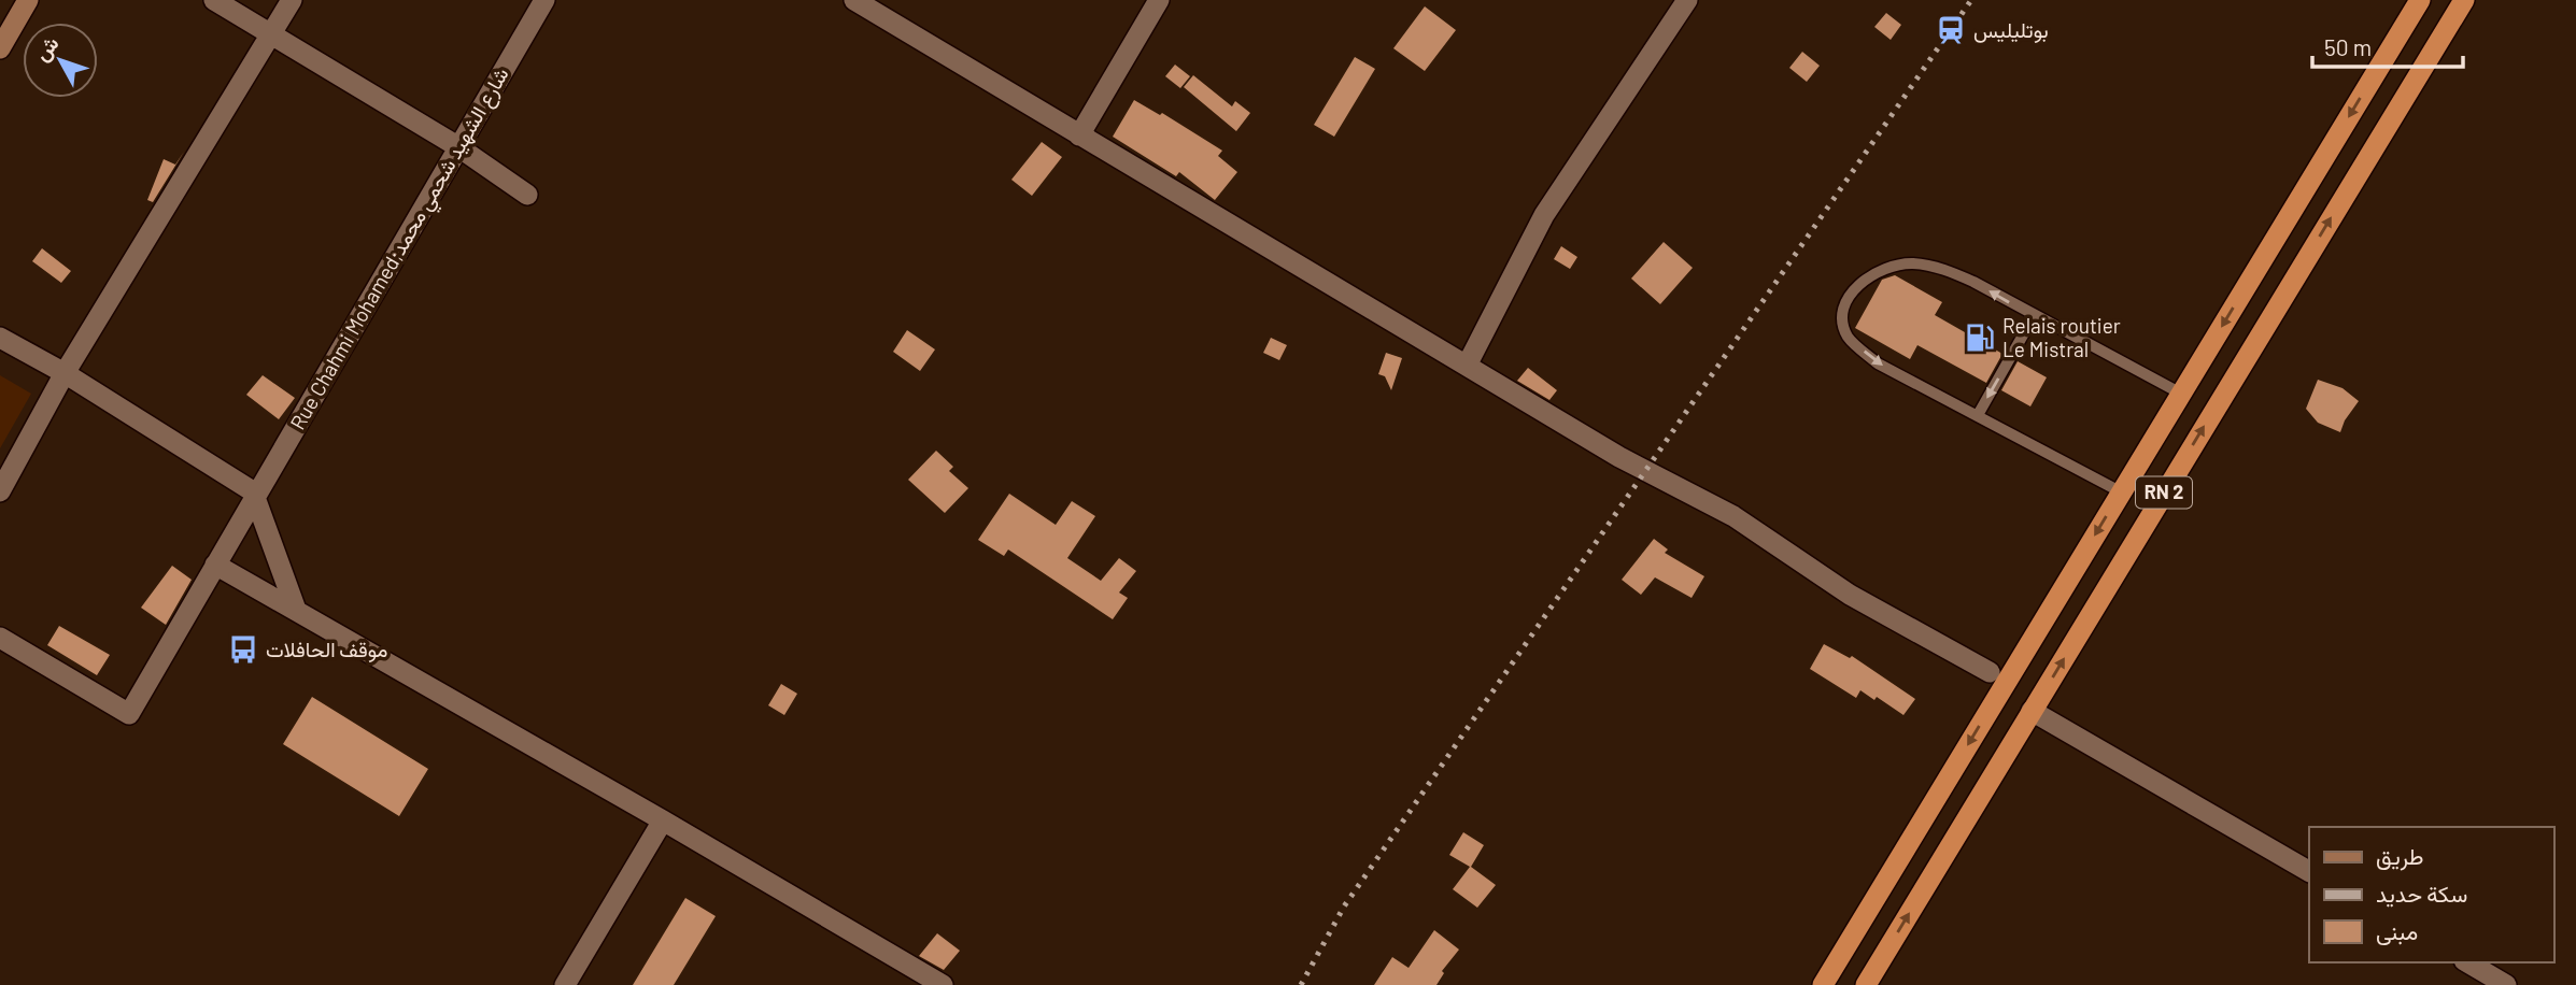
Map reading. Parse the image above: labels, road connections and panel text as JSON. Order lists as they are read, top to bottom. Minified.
{"streets":{"highway":["RN 2"],"street":["Rue Chahmi Mohamed;شارع الشهيد شحمي محمد"]},"places":{"station":["بوتليليس"],"fuel station":["Relais routier Le Mistral"],"bus stop":["موقف الحافلات"]},"legend":["طريق","سكة حديد","مبنى"],"scale_bar":"50 m","north":"top left"}
